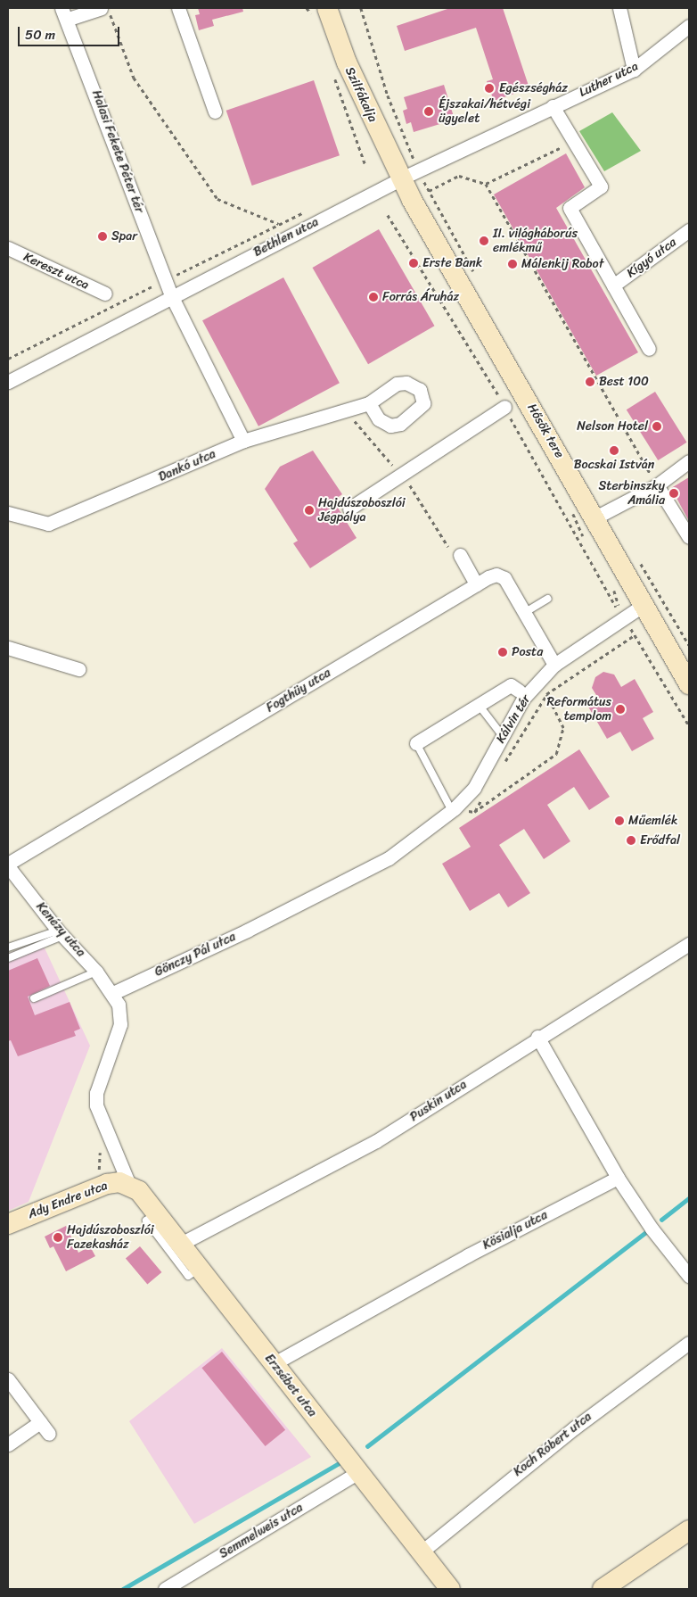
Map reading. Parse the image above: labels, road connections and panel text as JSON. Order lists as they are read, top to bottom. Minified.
{"streets":{"street":["Luther utca","Szilfákalja","Halasi Fekete Péter tér","Bethlen utca","Kígyó utca","Kereszt utca","Hősök tere","Dankó utca","Fogthüy utca","Kálvin tér","Kenézy utca","Gönczy Pál utca","Puskin utca","Ady Endre utca","Kösialja utca","Erzsébet utca","Koch Róbert utca","Semmelweis utca"]},"crossings":[["Luther utca","Szilfákalja"],["Luther utca","Bethlen utca"],["Luther utca","Hősök tere"],["Szilfákalja","Bethlen utca"],["Szilfákalja","Hősök tere"],["Halasi Fekete Péter tér","Bethlen utca"],["Bethlen utca","Hősök tere"],["Fogthüy utca","Kálvin tér"],["Fogthüy utca","Kenézy utca"],["Kálvin tér","Gönczy Pál utca"],["Kenézy utca","Gönczy Pál utca"],["Puskin utca","Erzsébet utca"],["Ady Endre utca","Erzsébet utca"],["Kösialja utca","Erzsébet utca"],["Erzsébet utca","Koch Róbert utca"],["Erzsébet utca","Semmelweis utca"]],"places":["Egészségház","Éjszakai/hétvégi ügyelet","Spar","II. világháborús emlékmű","Erste Bank","Málenkij Robot","Forrás Áruház","Best 100","Nelson Hotel","Bocskai István","Sterbinszky Amália","Hajdúszoboszlói Jégpálya","Posta","Református templom","Műemlék","Erődfal","Hajdúszoboszlói Fazekasház"],"scale_bar":"50 m"}
